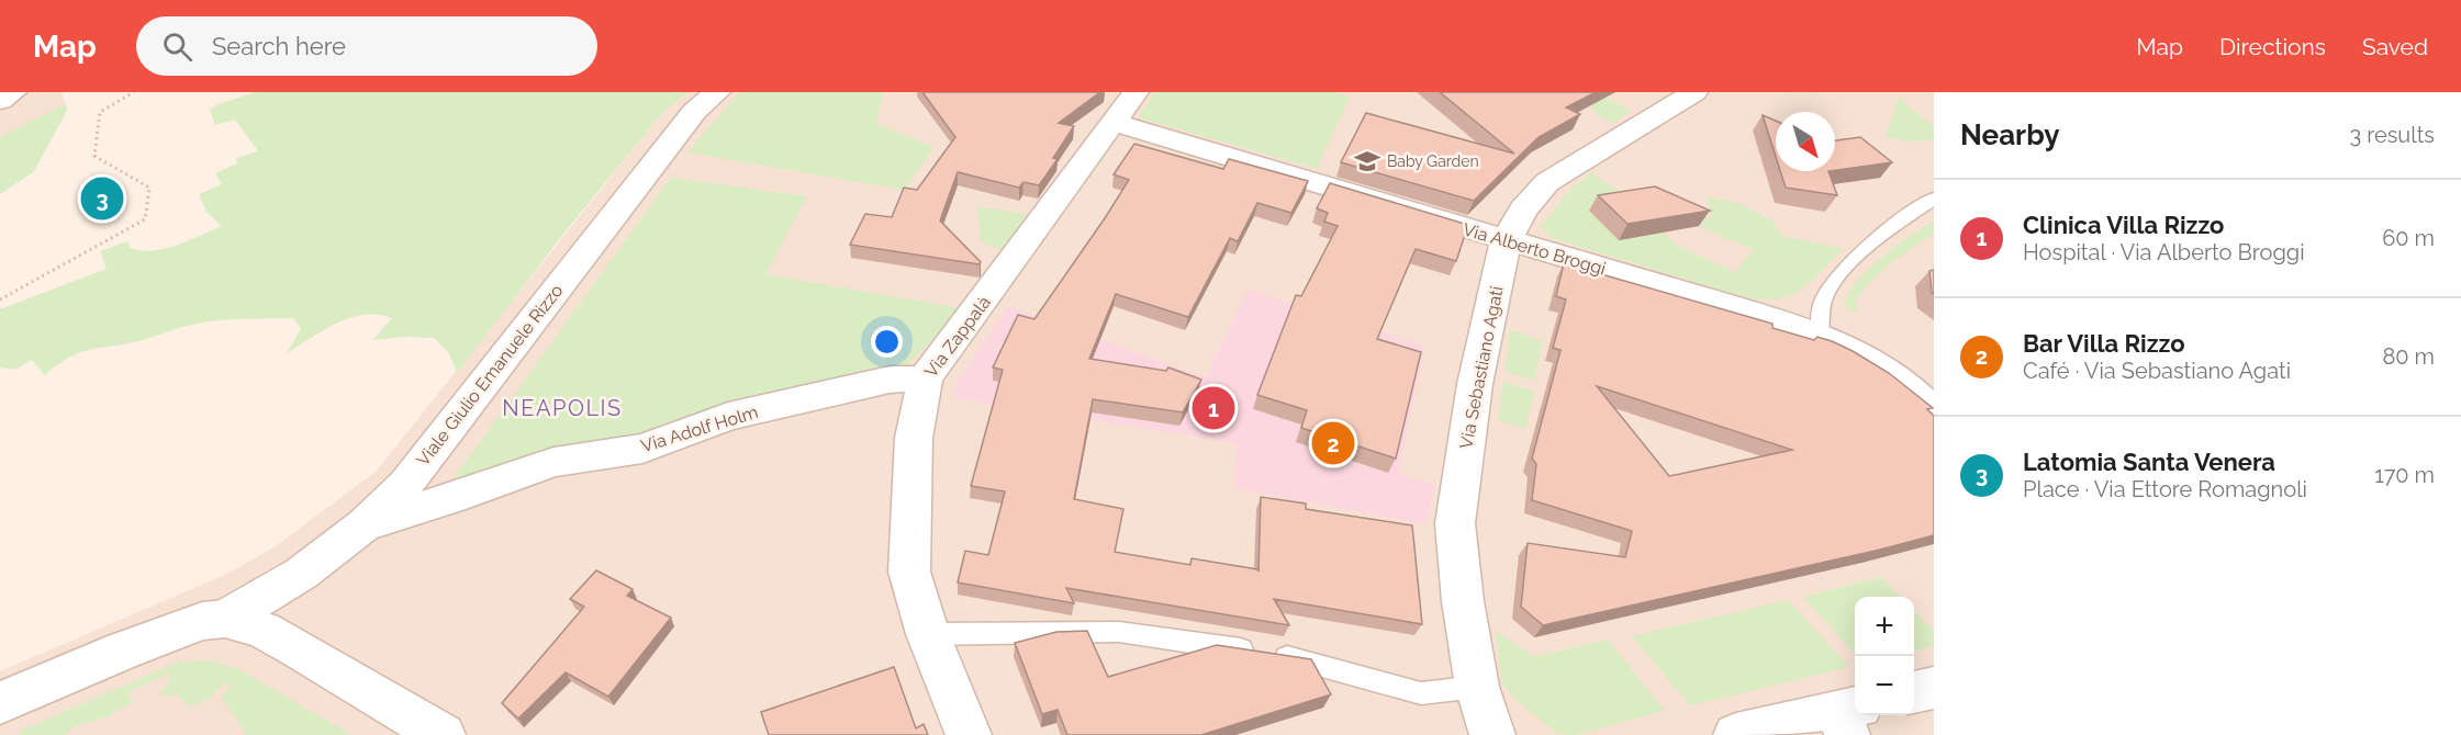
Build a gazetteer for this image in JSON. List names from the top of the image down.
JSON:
{
  "streets": {
    "street": [
      "Via Alberto Broggi",
      "Via Zappalà",
      "Via Sebastiano Agati",
      "Viale Giulio Emanuele Rizzo",
      "Via Adolf Holm"
    ]
  },
  "crossings": [
    ["Via Alberto Broggi", "Via Zappalà"],
    ["Via Alberto Broggi", "Via Sebastiano Agati"],
    ["Via Zappalà", "Via Adolf Holm"],
    ["Viale Giulio Emanuele Rizzo", "Via Adolf Holm"]
  ],
  "districts": ["NEAPOLIS"],
  "places": {
    "school or university": ["Baby Garden"]
  },
  "north": "bottom right",
  "page": {
    "header": "Map",
    "search": "Search here",
    "nav": ["Map", "Directions", "Saved"],
    "heading": ["Nearby", "3 results"],
    "pins": ["3", "1", "2"],
    "list": [
      {
        "mark": "1",
        "name": "Clinica Villa Rizzo",
        "note": "Hospital · Via Alberto Broggi",
        "value": "60 m"
      },
      {
        "mark": "2",
        "name": "Bar Villa Rizzo",
        "note": "Café · Via Sebastiano Agati",
        "value": "80 m"
      },
      {
        "mark": "3",
        "name": "Latomia Santa Venera",
        "note": "Place · Via Ettore Romagnoli",
        "value": "170 m"
      }
    ],
    "map_buttons": ["+", "−"]
  }
}
